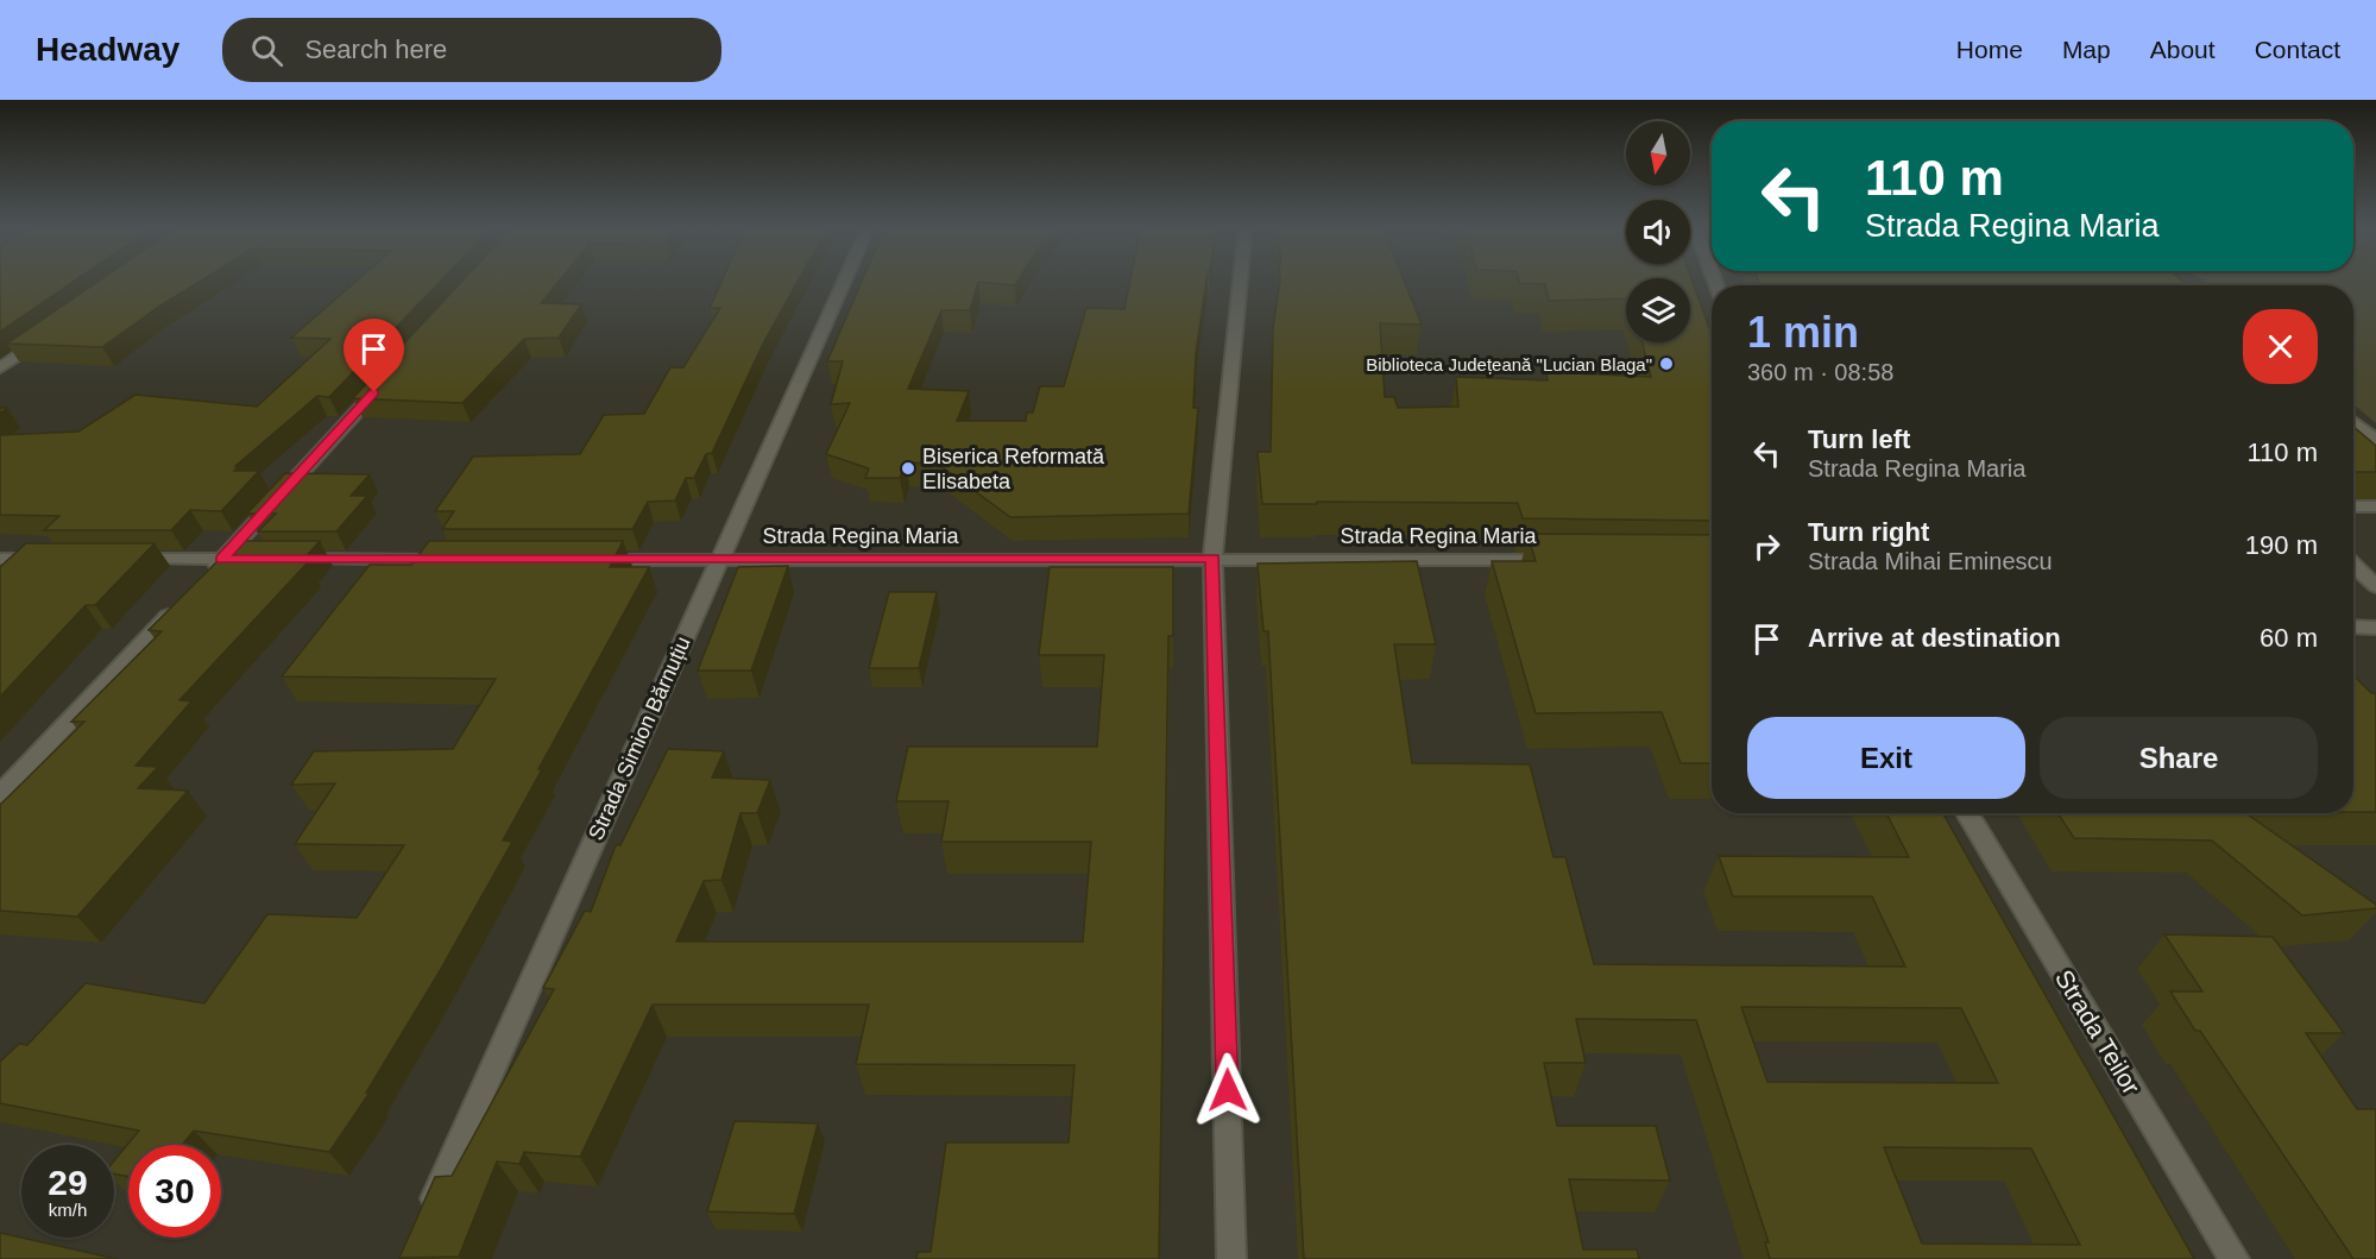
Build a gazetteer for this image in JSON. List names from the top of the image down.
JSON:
{
  "streets": {
    "street": ["Strada Regina Maria", "Strada Simion Bărnuțiu", "Strada Teilor"]
  },
  "crossings": [
    ["Strada Regina Maria", "Strada Simion Bărnuțiu"]
  ],
  "places": ["Biblioteca Județeană \"Lucian Blaga\"", "Biserica Reformată Elisabeta"],
  "north": "bottom",
  "page": {
    "header": "Headway",
    "search": "Search here",
    "nav": [
      "Home",
      "Map",
      "About",
      "Contact"
    ],
    "turn": ["110 m", "Strada Regina Maria"],
    "heading": ["1 min", "360 m · 08:58"],
    "list": [
      {
        "name": "Turn left",
        "note": "Strada Regina Maria",
        "value": "110 m"
      },
      {
        "name": "Turn right",
        "note": "Strada Mihai Eminescu",
        "value": "190 m"
      },
      {
        "name": "Arrive at destination",
        "value": "60 m"
      }
    ],
    "buttons": ["Exit", "Share"],
    "speed": "29 km/h",
    "limit": "30"
  }
}
